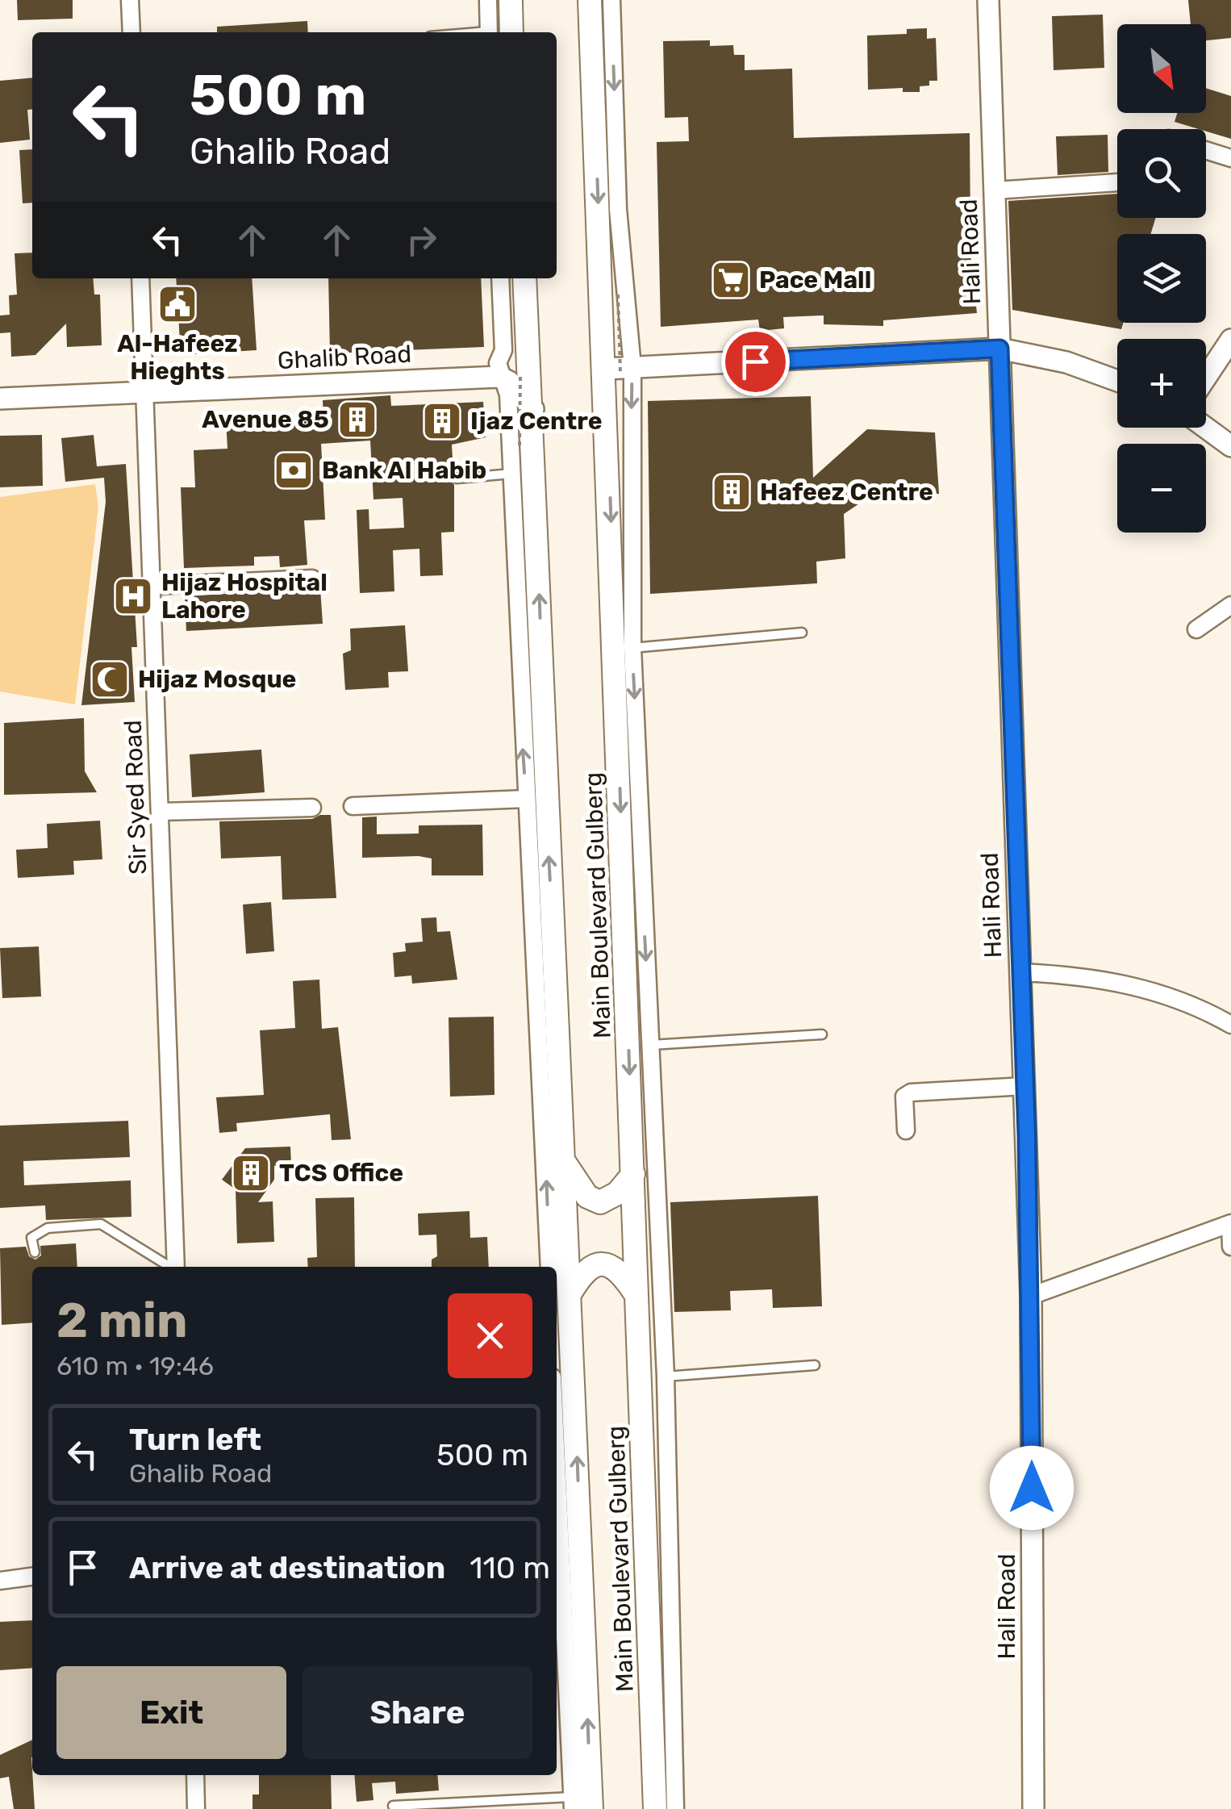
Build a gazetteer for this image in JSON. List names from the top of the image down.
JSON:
{
  "streets": {
    "main road": ["Main Boulevard Gulberg"],
    "street": ["Hali Road", "Ghalib Road", "Sir Syed Road"]
  },
  "crossings": [
    ["Ghalib Road", "Sir Syed Road"]
  ],
  "places": {
    "supermarket": ["Pace Mall"],
    "public building": ["Al-Hafeez Hieghts"],
    "building": [
      "Avenue 85",
      "Ijaz Centre",
      "Hafeez Centre",
      "TCS Office"
    ],
    "bank": ["Bank Al Habib"],
    "hospital": ["Hijaz Hospital Lahore"],
    "mosque": ["Hijaz Mosque"]
  },
  "north": "bottom right",
  "page": {
    "map_buttons": ["+", "−"],
    "turn": ["500 m", "Ghalib Road"],
    "heading": ["2 min", "610 m · 19:46"],
    "list": [
      {
        "name": "Turn left",
        "note": "Ghalib Road",
        "value": "500 m"
      },
      {
        "name": "Arrive at destination",
        "value": "110 m"
      }
    ],
    "buttons": ["Exit", "Share"]
  }
}
